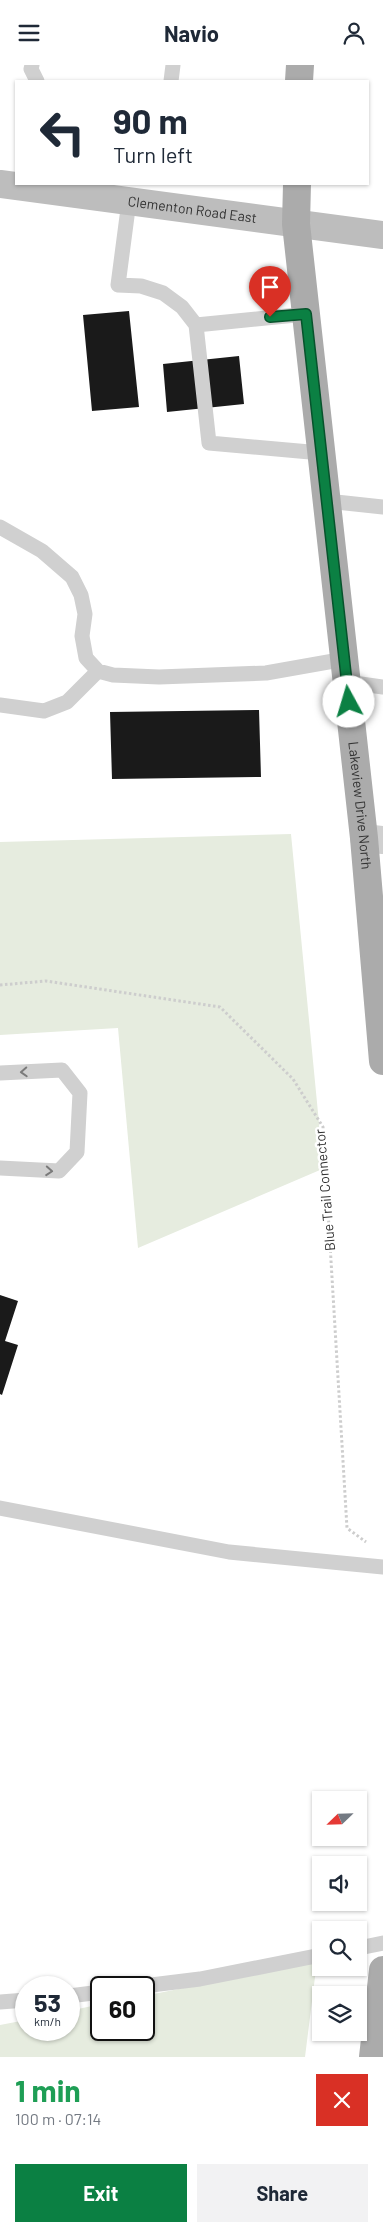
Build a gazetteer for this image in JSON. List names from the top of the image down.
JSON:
{
  "streets": {
    "main road": ["Clementon Road East", "Lakeview Drive North"],
    "path": ["Blue Trail Connector"]
  },
  "crossings": [
    ["Clementon Road East", "Lakeview Drive North"]
  ],
  "north": "bottom left",
  "page": {
    "header": "Navio",
    "turn": ["90 m", "Turn left"],
    "speed": "53 km/h",
    "limit": "60",
    "heading": ["1 min", "100 m · 07:14"],
    "buttons": ["Exit", "Share"]
  }
}
